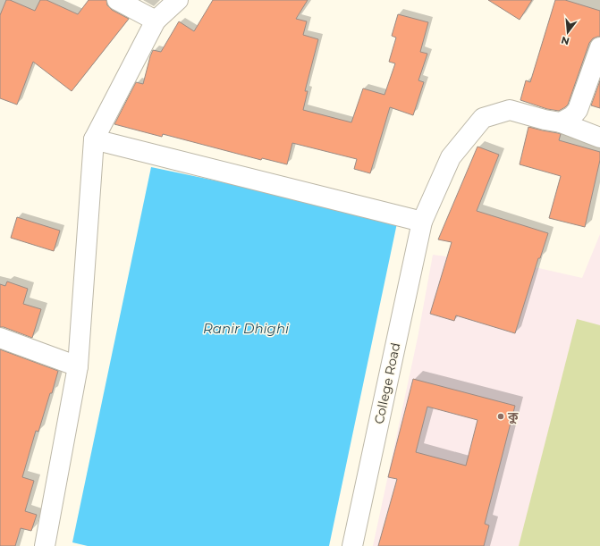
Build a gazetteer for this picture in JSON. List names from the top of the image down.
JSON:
{
  "streets": {
    "street": ["College Road"]
  },
  "water": ["Ranir Dhighi"],
  "places": ["কু"],
  "north": "bottom"
}
